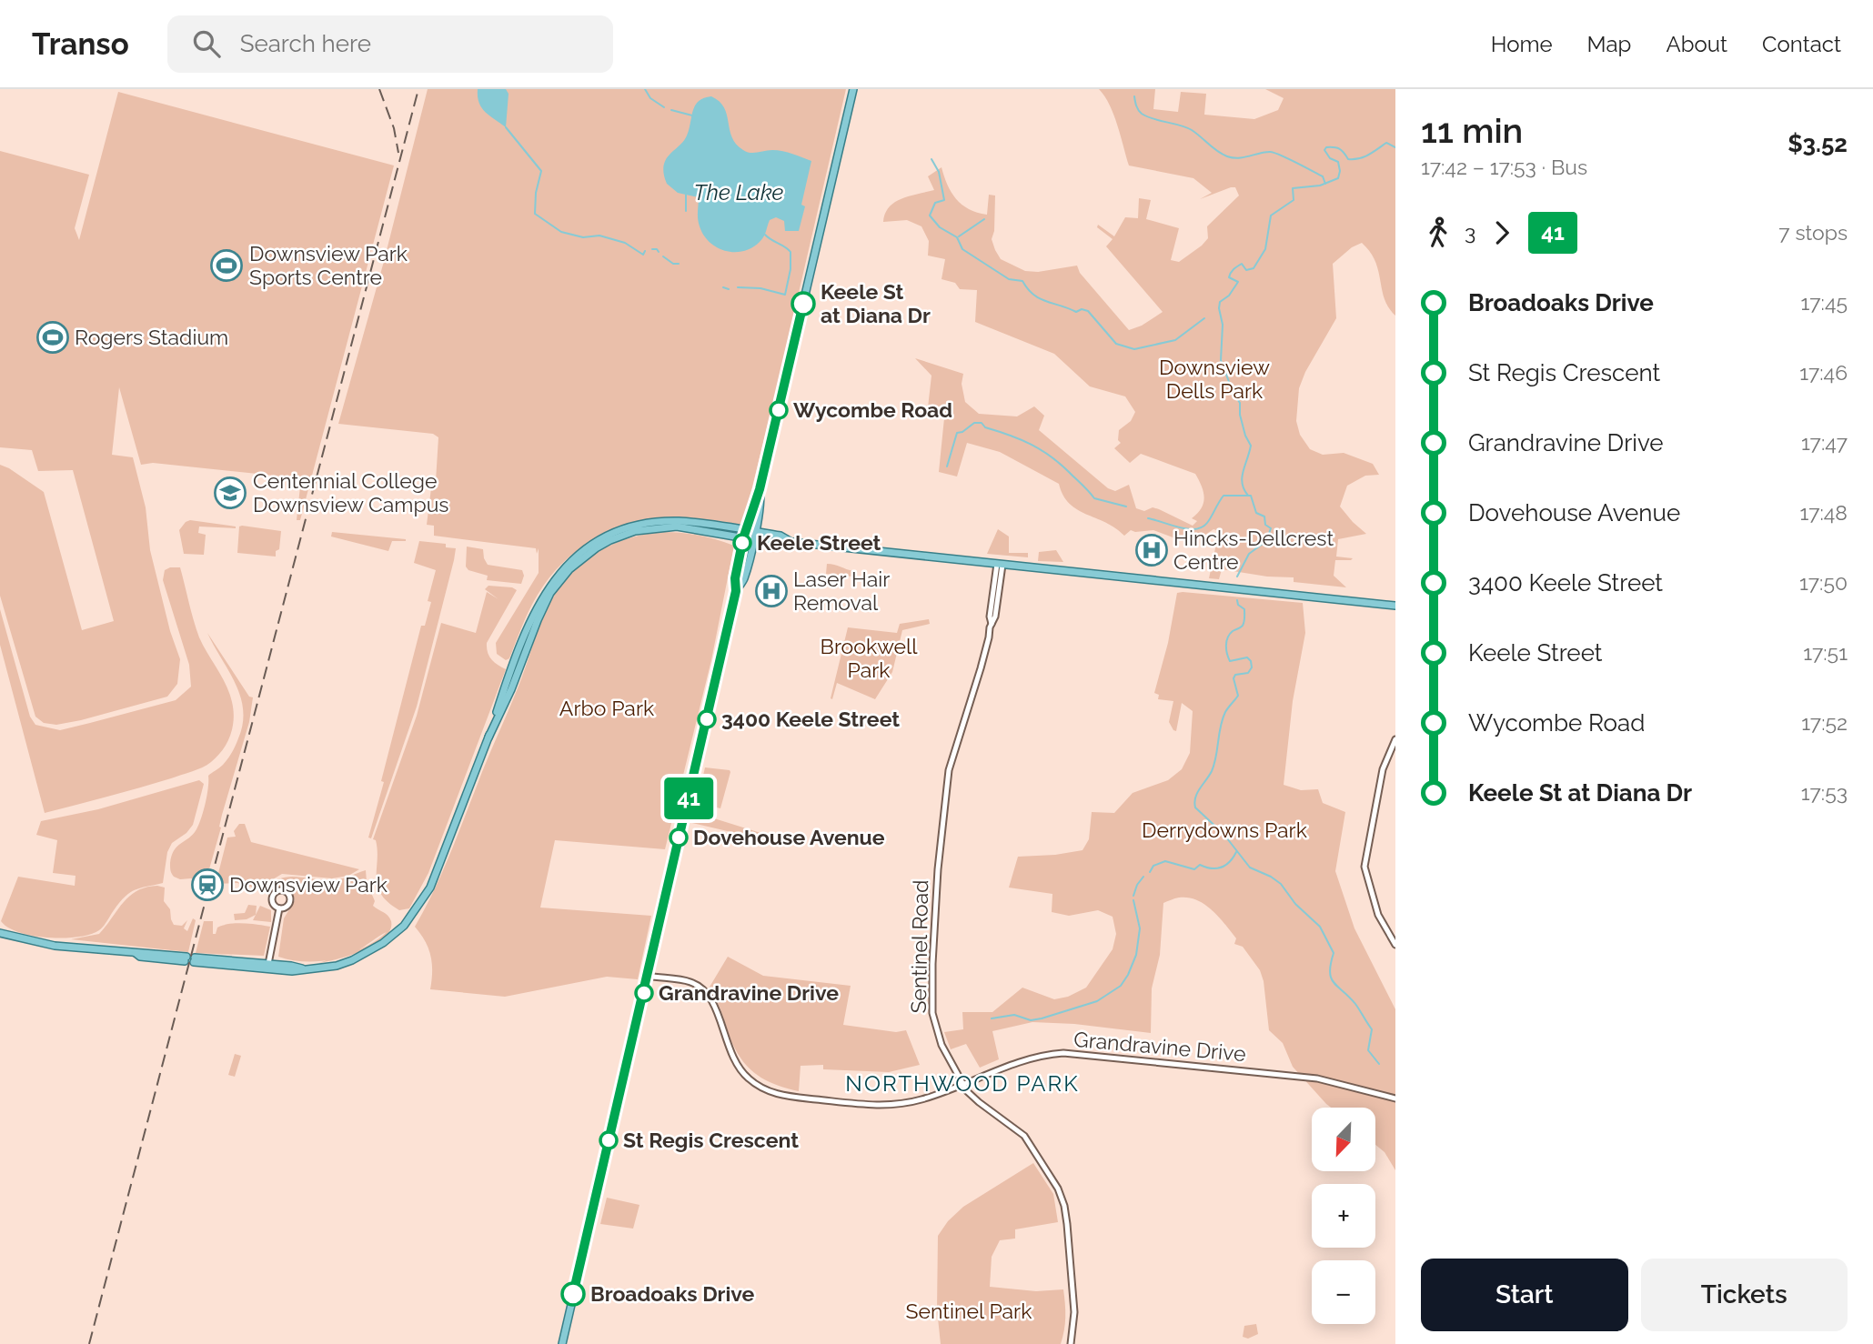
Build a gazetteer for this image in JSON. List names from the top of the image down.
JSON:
{
  "streets": {
    "street": ["Sentinel Road", "Grandravine Drive"]
  },
  "crossings": [
    ["Sentinel Road", "Grandravine Drive"]
  ],
  "districts": ["NORTHWOOD PARK"],
  "water": ["The Lake"],
  "parks": [
    "Downsview Dells Park",
    "Brookwell Park",
    "Arbo Park",
    "Derrydowns Park",
    "Sentinel Park"
  ],
  "places": {
    "sports": ["Downsview Park Sports Centre", "Rogers Stadium"],
    "other": [
      "Keele St at Diana Dr",
      "Wycombe Road",
      "Keele Street",
      "3400 Keele Street",
      "Dovehouse Avenue",
      "Grandravine Drive",
      "St Regis Crescent",
      "Broadoaks Drive"
    ],
    "school or university": ["Centennial College Downsview Campus"],
    "hospital": ["Hincks-Dellcrest Centre", "Laser Hair Removal"],
    "station": ["Downsview Park"]
  },
  "lines": ["bus line 41"],
  "north": "bottom left",
  "page": {
    "header": "Transo",
    "search": "Search here",
    "nav": [
      "Home",
      "Map",
      "About",
      "Contact"
    ],
    "on_map": "41",
    "heading": ["11 min", "17:42 – 17:53 · Bus", "$3.52"],
    "legs": ["3", "41", "7 stops"],
    "list": [
      {
        "name": "Broadoaks Drive",
        "value": "17:45"
      },
      {
        "name": "St Regis Crescent",
        "value": "17:46"
      },
      {
        "name": "Grandravine Drive",
        "value": "17:47"
      },
      {
        "name": "Dovehouse Avenue",
        "value": "17:48"
      },
      {
        "name": "3400 Keele Street",
        "value": "17:50"
      },
      {
        "name": "Keele Street",
        "value": "17:51"
      },
      {
        "name": "Wycombe Road",
        "value": "17:52"
      },
      {
        "name": "Keele St at Diana Dr",
        "value": "17:53"
      }
    ],
    "map_buttons": ["+", "−"],
    "buttons": ["Start", "Tickets"]
  }
}
